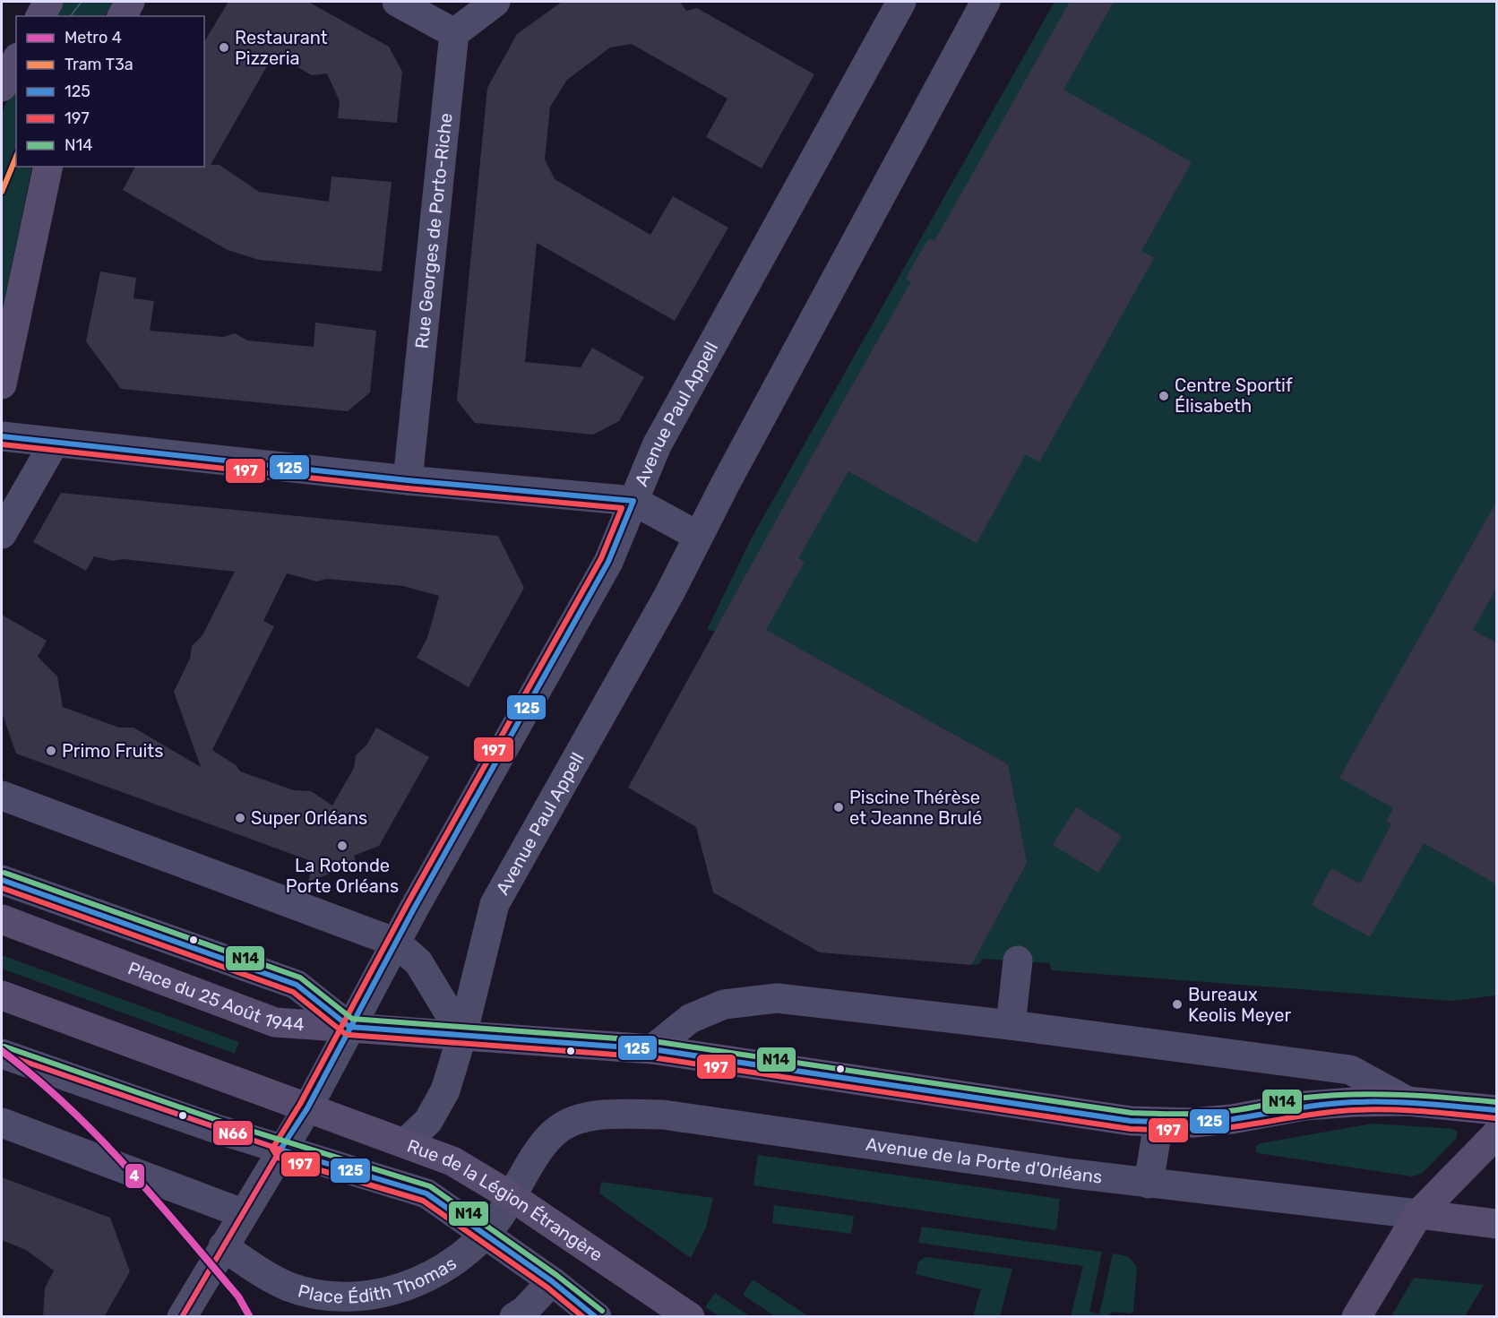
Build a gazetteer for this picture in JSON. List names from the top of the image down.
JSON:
{
  "streets": {
    "main road": ["Place du 25 Août 1944", "Avenue de la Porte d'Orléans", "Rue de la Légion Étrangère"],
    "street": ["Rue Georges de Porto-Riche", "Avenue Paul Appell", "Place Édith Thomas"]
  },
  "crossings": [
    ["Avenue Paul Appell", "Place du 25 Août 1944"],
    ["Avenue de la Porte d'Orléans", "Rue de la Légion Étrangère"],
    ["Avenue de la Porte d'Orléans", "Place Édith Thomas"],
    ["Rue de la Légion Étrangère", "Place Édith Thomas"]
  ],
  "places": [
    "Restaurant Pizzeria",
    "Centre Sportif Élisabeth",
    "Primo Fruits",
    "Piscine Thérèse et Jeanne Brulé",
    "Super Orléans",
    "La Rotonde Porte Orléans",
    "Bureaux Keolis Meyer"
  ],
  "lines": [
    "tram line T3a",
    "transit line 125",
    "transit line 197",
    "transit line N14",
    "metro line 4",
    "transit line N66"
  ],
  "legend": [
    "Metro 4",
    "Tram T3a",
    "125",
    "197",
    "N14"
  ]
}
